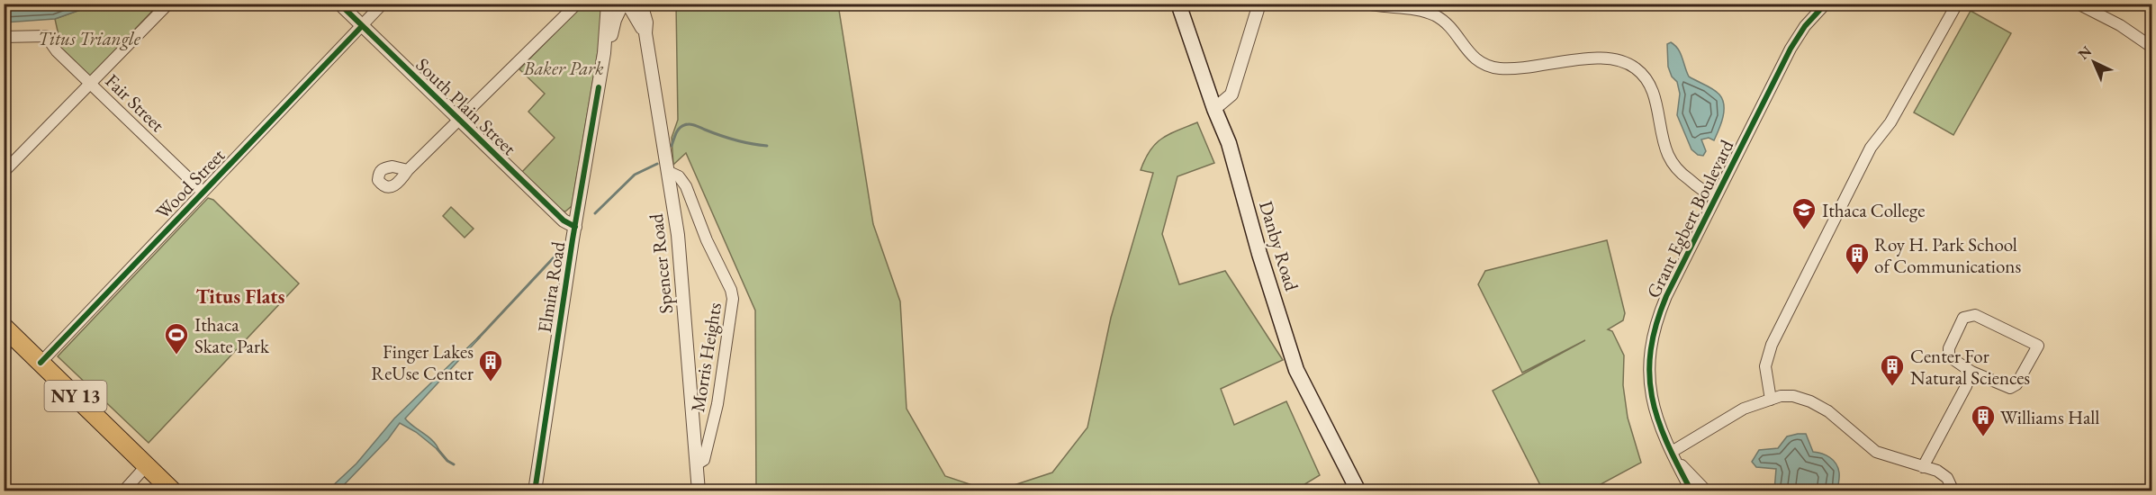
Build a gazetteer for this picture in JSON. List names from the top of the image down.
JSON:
{
  "streets": {
    "highway": ["NY 13"],
    "main road": ["Danby Road"],
    "street": [
      "Fair Street",
      "South Plain Street",
      "Wood Street",
      "Grant Egbert Boulevard",
      "Spencer Road",
      "Elmira Road",
      "Morris Heights"
    ]
  },
  "crossings": [
    ["Fair Street", "Wood Street"],
    ["South Plain Street", "Wood Street"],
    ["South Plain Street", "Elmira Road"],
    ["Wood Street", "NY 13"],
    ["Spencer Road", "Elmira Road"],
    ["Spencer Road", "Morris Heights"]
  ],
  "districts": ["Titus Flats"],
  "parks": ["Titus Triangle", "Baker Park"],
  "places": {
    "school or university": ["Ithaca College"],
    "building": [
      "Roy H. Park School of Communications",
      "Finger Lakes ReUse Center",
      "Center For Natural Sciences",
      "Williams Hall"
    ],
    "sports": ["Ithaca Skate Park"]
  },
  "north": "top left"
}
